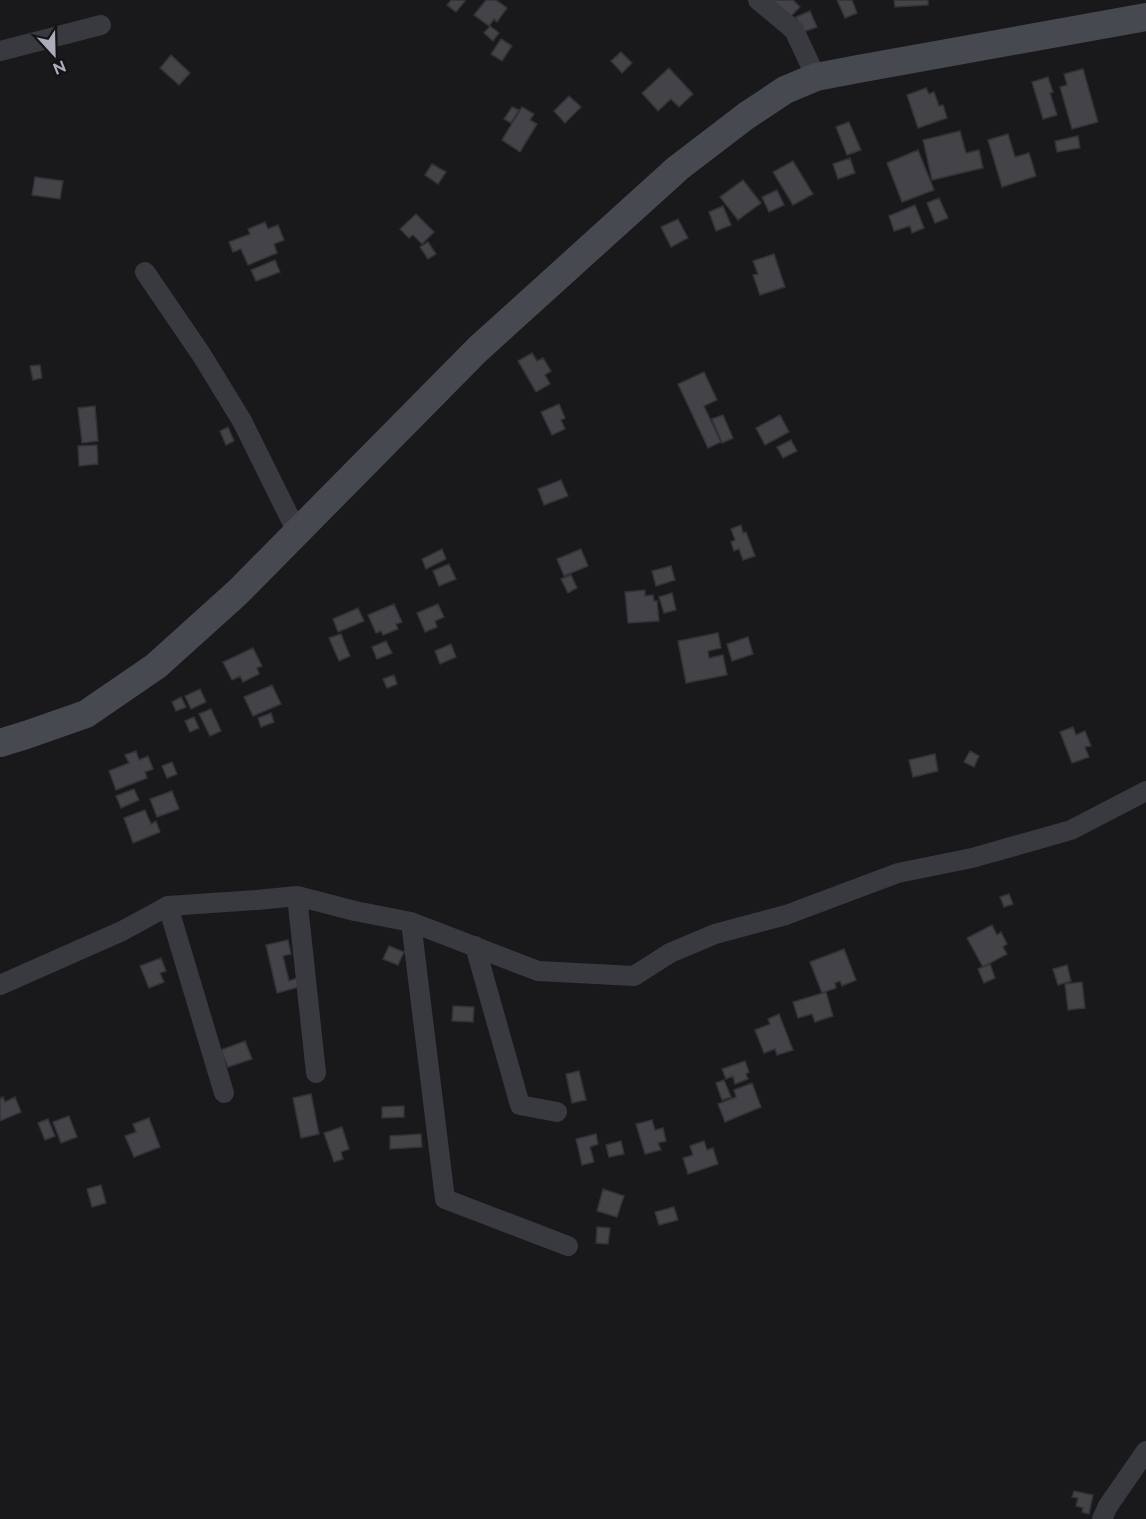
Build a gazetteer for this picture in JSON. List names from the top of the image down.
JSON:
{
  "north": "bottom"
}
